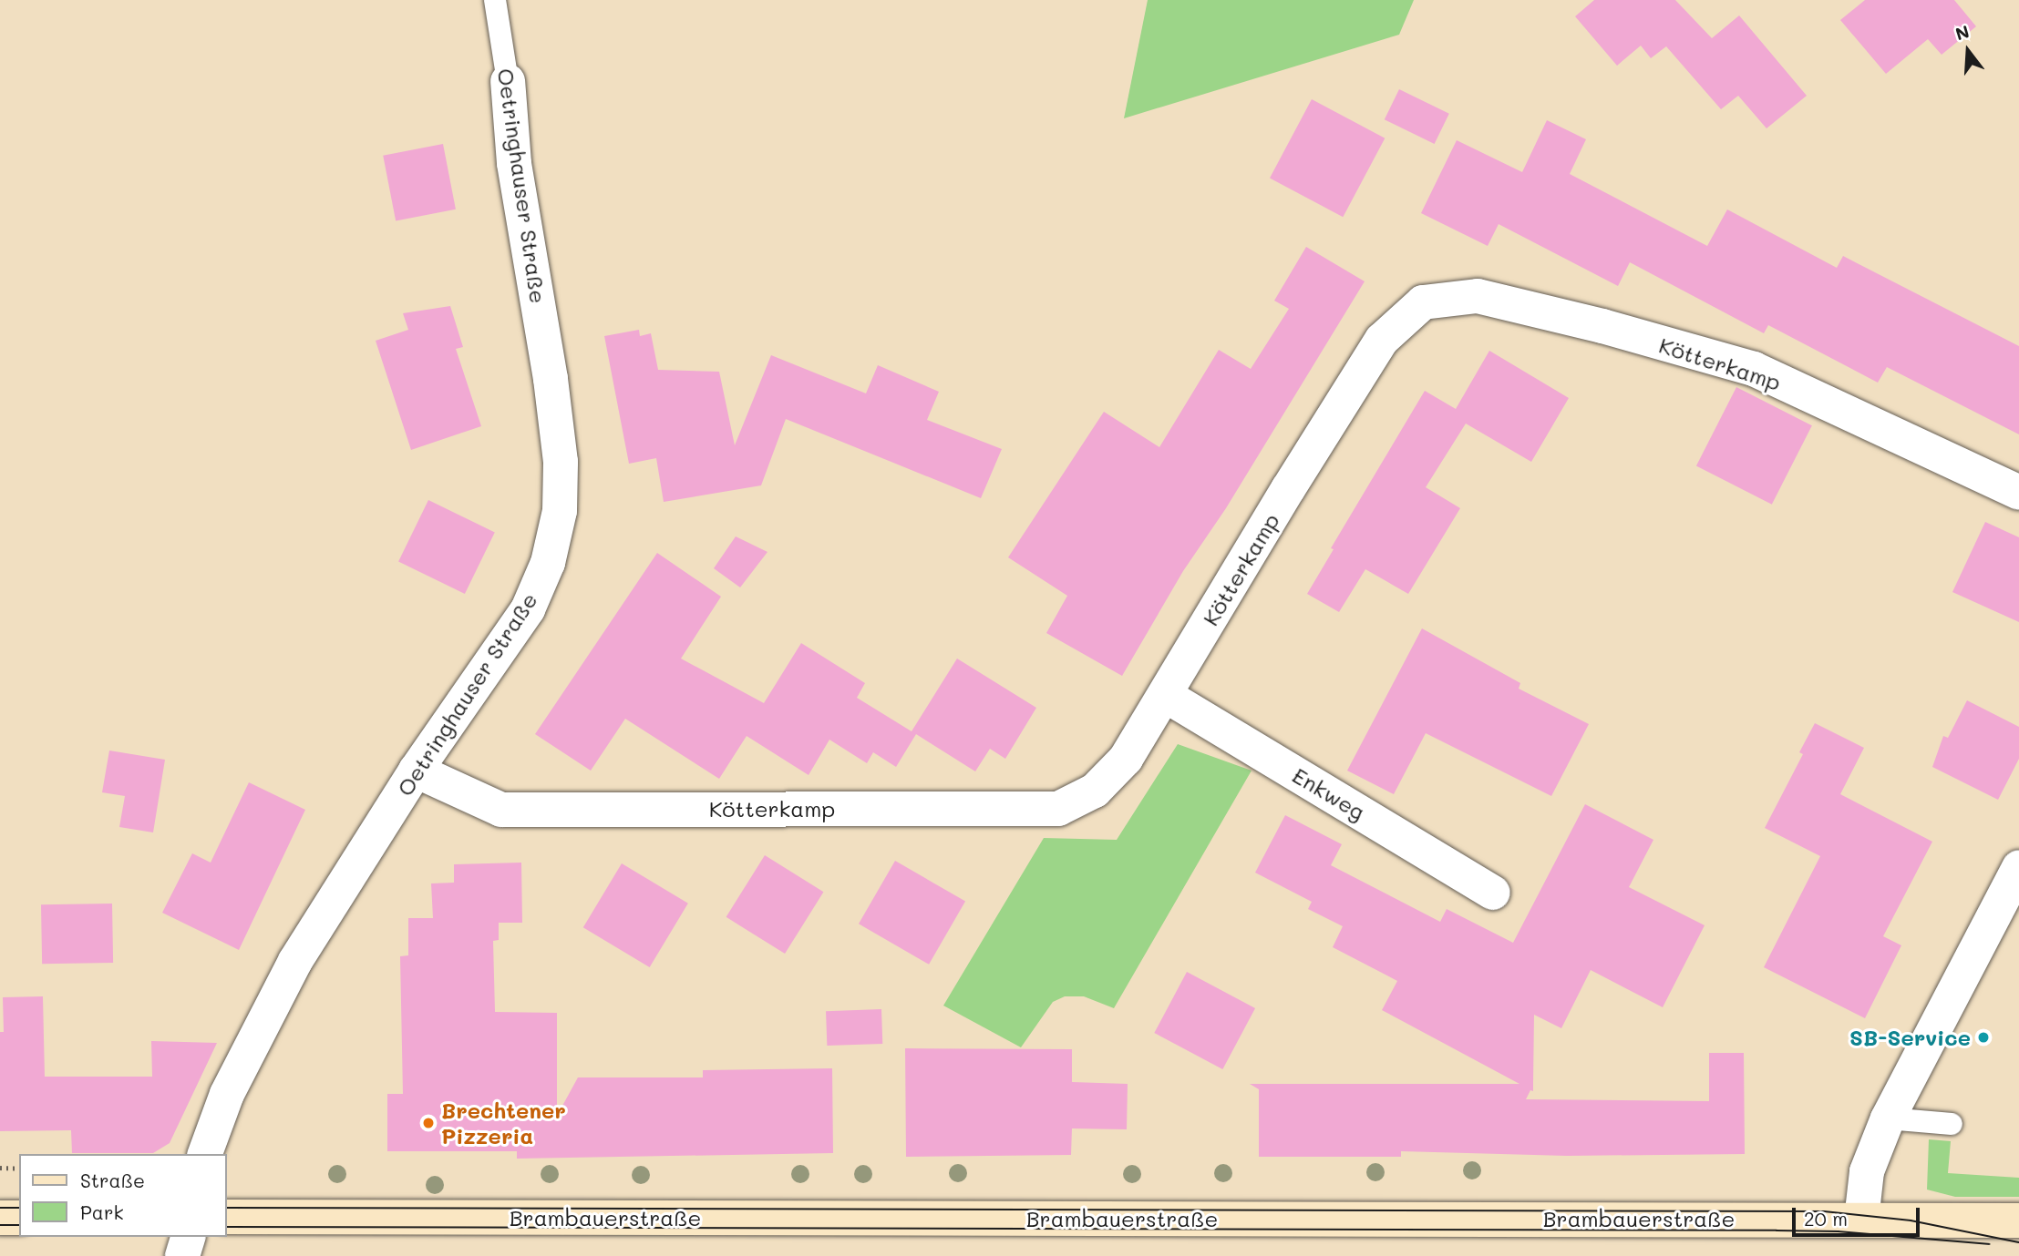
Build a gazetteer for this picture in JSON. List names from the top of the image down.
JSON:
{
  "streets": {
    "main road": ["Brambauerstraße"],
    "street": ["Oetringhauser Straße", "Kötterkamp", "Enkweg"]
  },
  "crossings": [
    ["Oetringhauser Straße", "Kötterkamp"],
    ["Kötterkamp", "Enkweg"]
  ],
  "places": ["SB-Service", "Brechtener Pizzeria"],
  "legend": ["Straße", "Park"],
  "scale_bar": "20 m",
  "north": "top"
}
